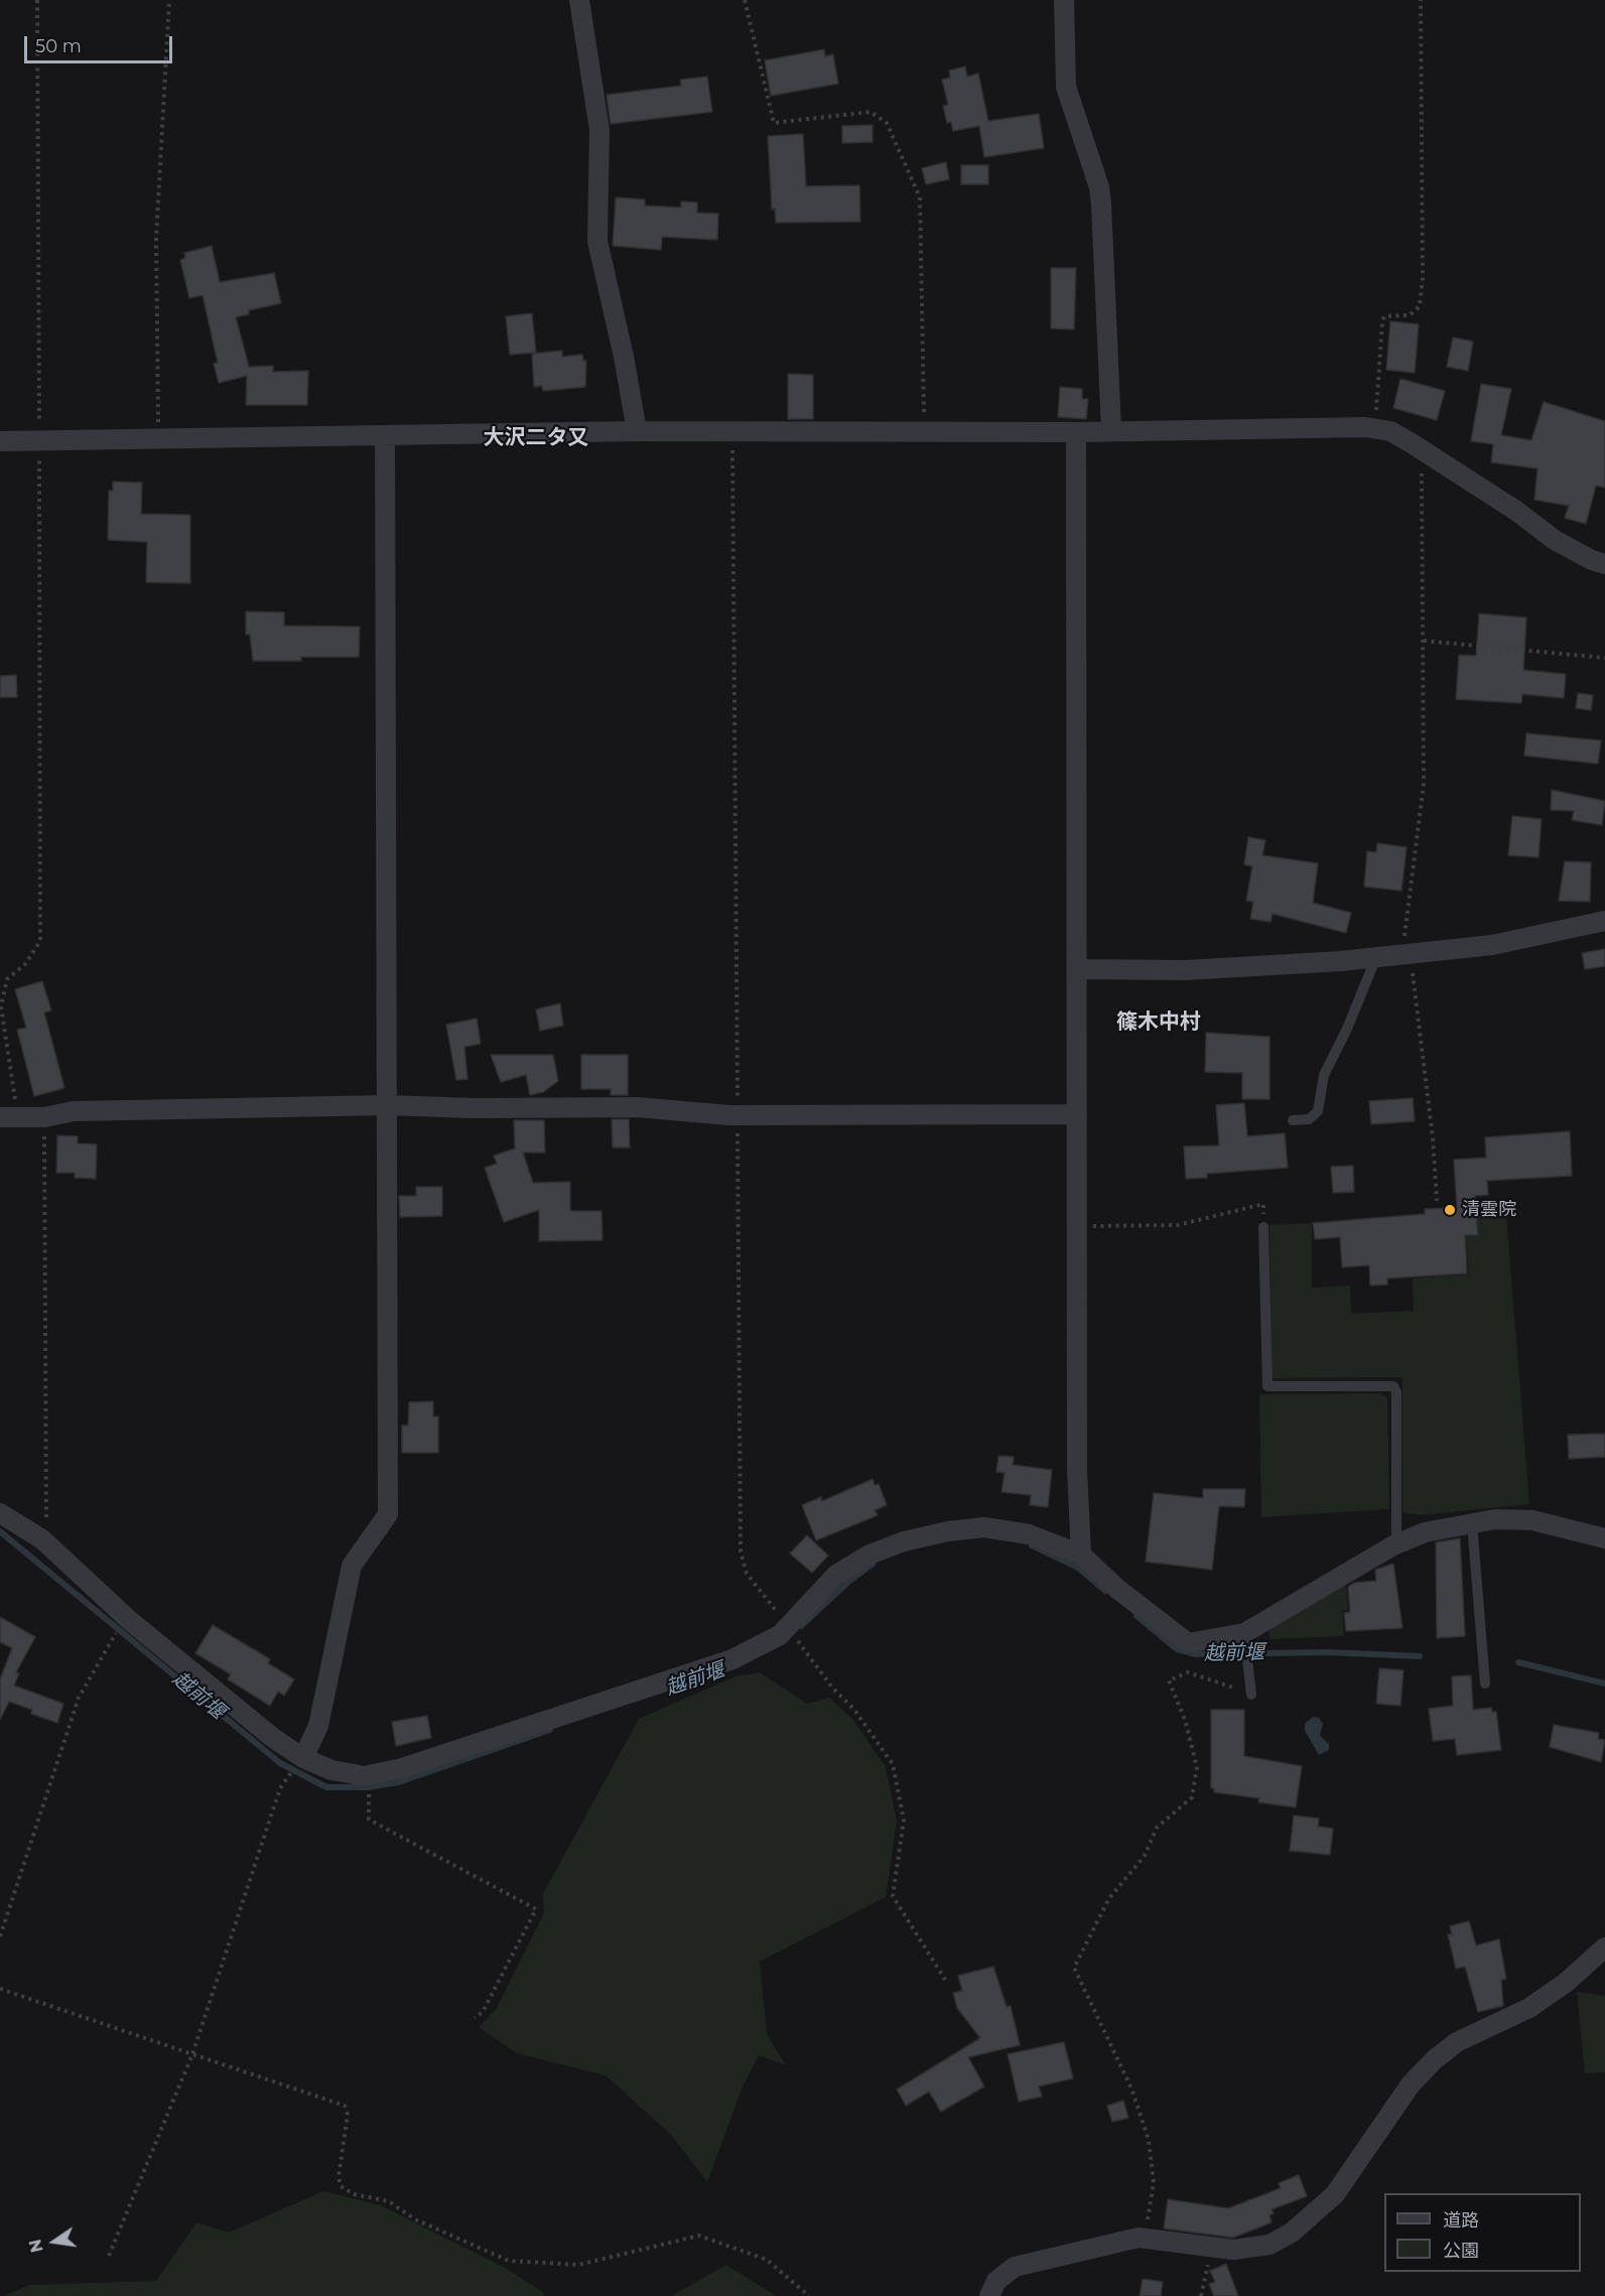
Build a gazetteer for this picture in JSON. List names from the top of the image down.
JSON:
{
  "districts": ["大沢二タ又", "篠木中村"],
  "water": ["越前堰"],
  "places": ["清雲院"],
  "legend": ["道路", "公園"],
  "scale_bar": "50 m",
  "north": "left"
}
